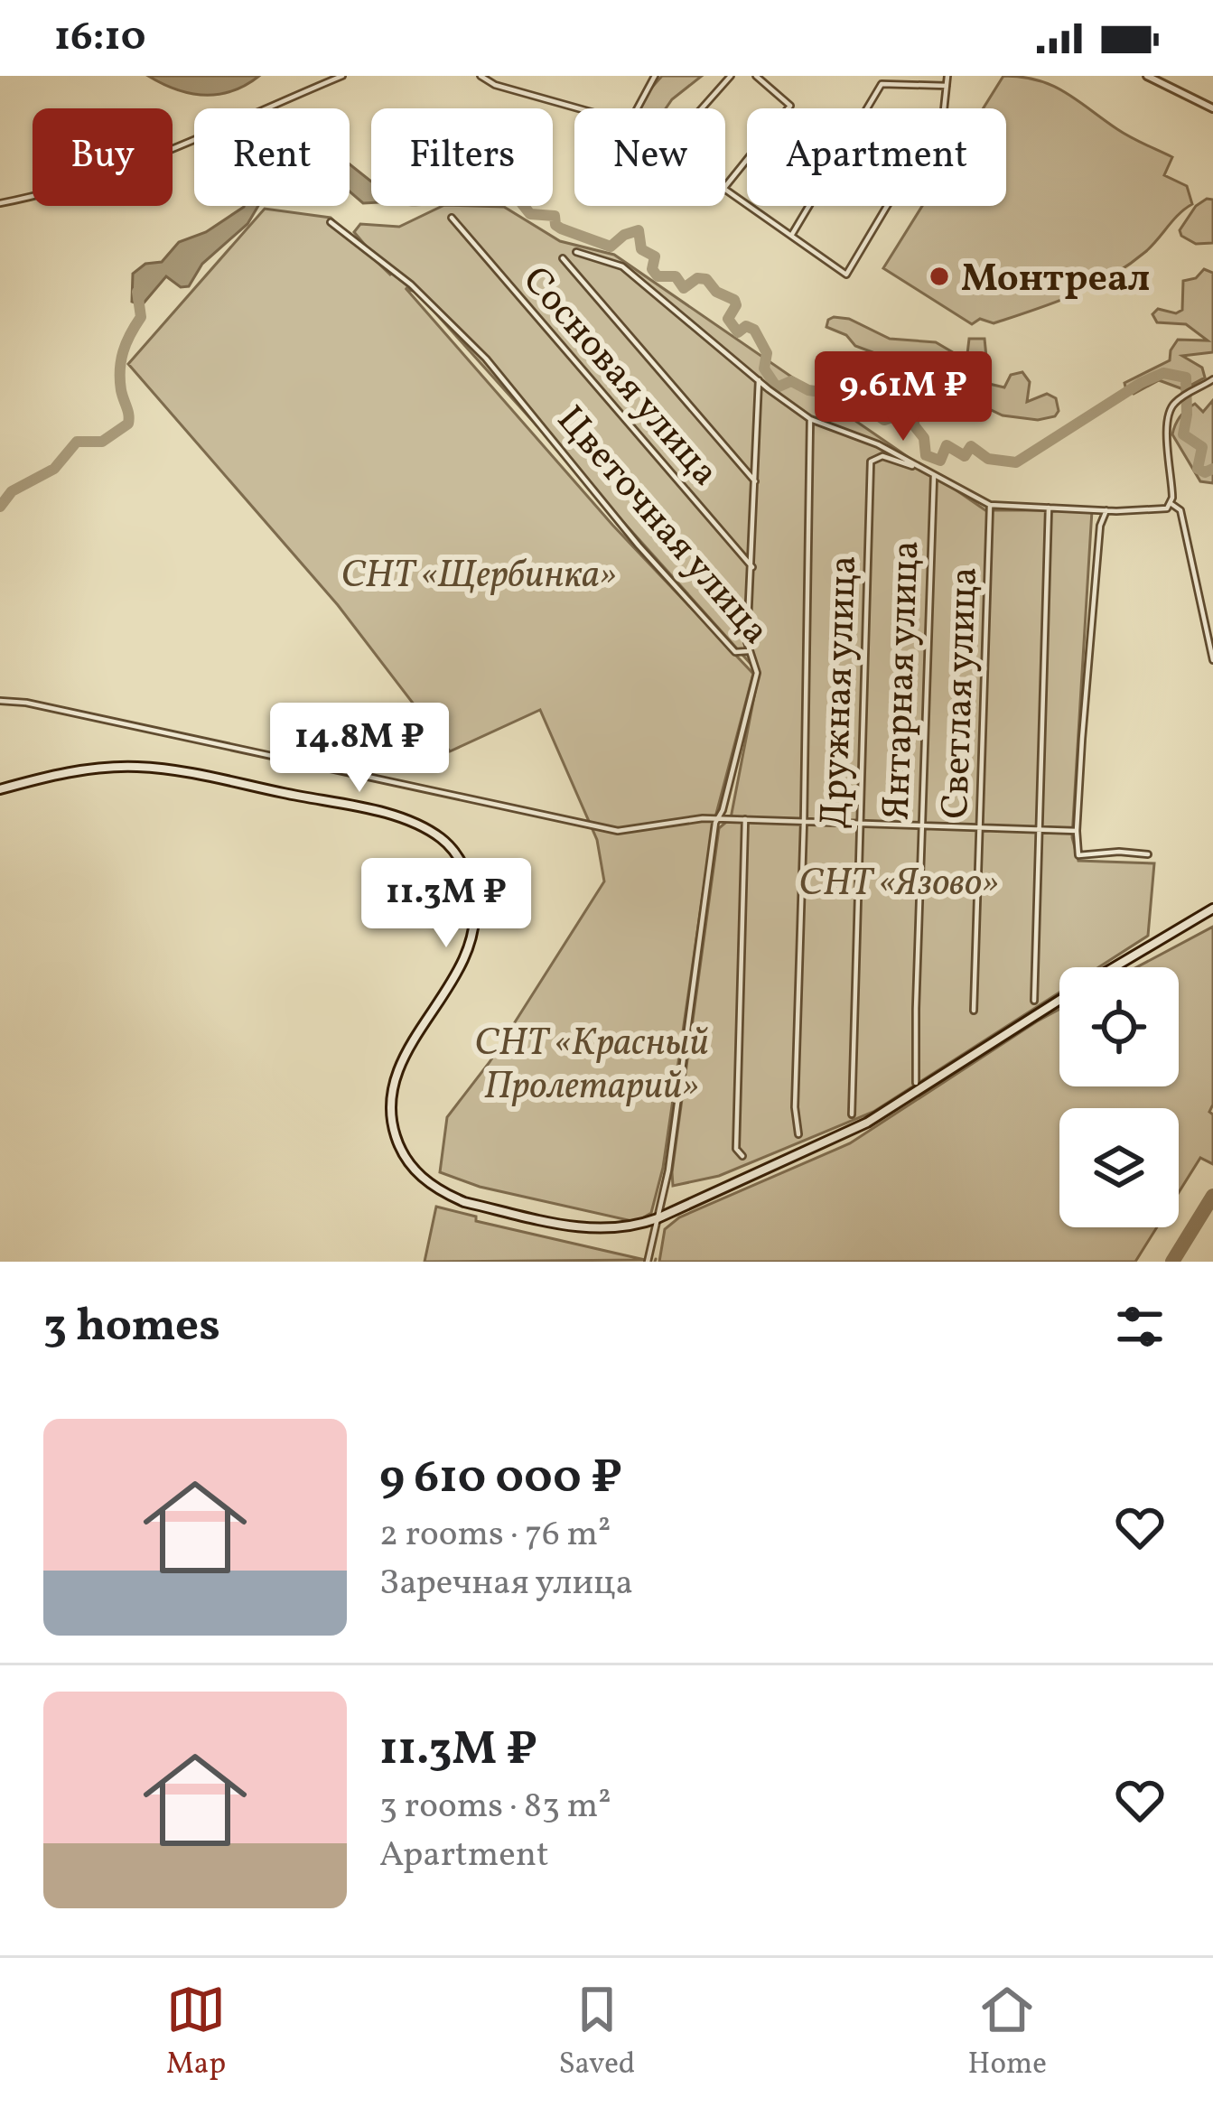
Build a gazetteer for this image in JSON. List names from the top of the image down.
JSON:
{
  "streets": {
    "street": [
      "Сосновая улица",
      "Цветочная улица",
      "Янтарная улица",
      "Дружная улица",
      "Светлая улица"
    ]
  },
  "crossings": [
    ["Янтарная улица", "Дружная улица"]
  ],
  "parks": ["СНТ «Щербинка»", "СНТ «Язово»", "СНТ «Красный Пролетарий»"],
  "places": ["Монтреал"],
  "page": {
    "status": "16:10",
    "chip": [
      "Buy",
      "Rent",
      "Filters",
      "New",
      "Apartment"
    ],
    "price": ["9.61M ₽", "14.8M ₽", "11.3M ₽"],
    "heading": "3 homes",
    "list": [
      {
        "name": "9 610 000 ₽",
        "note": "2 rooms · 76 m² · Заречная улица"
      },
      {
        "name": "11.3M ₽",
        "note": "3 rooms · 83 m² · Apartment"
      }
    ],
    "tabs": ["Map", "Saved", "Home"]
  }
}
